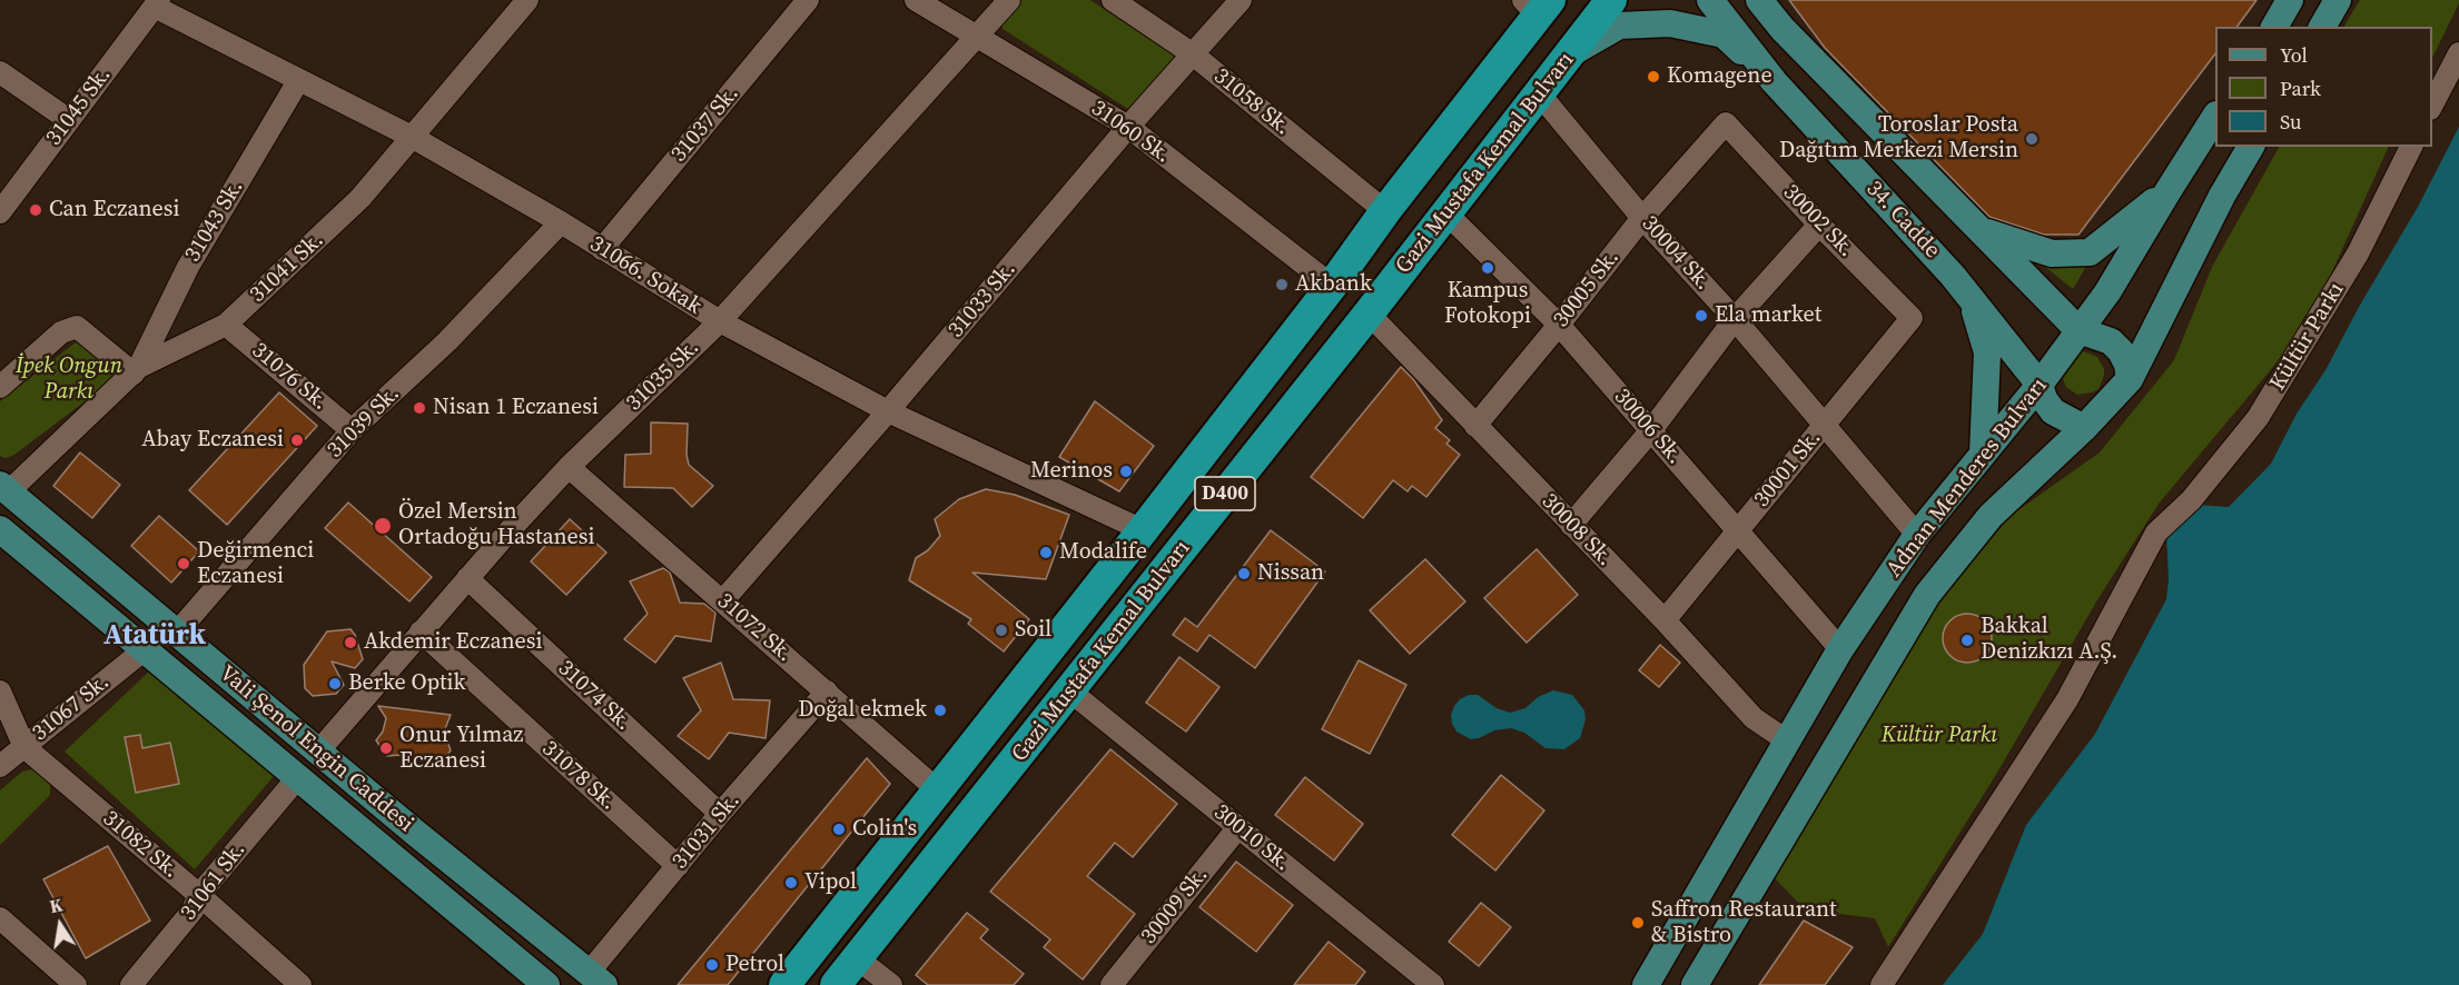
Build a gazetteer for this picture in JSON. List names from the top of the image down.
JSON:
{
  "streets": {
    "highway": ["Gazi Mustafa Kemal Bulvarı", "D400"],
    "main road": ["34. Cadde", "Adnan Menderes Bulvarı", "Vali Şenol Engin Caddesi"],
    "street": [
      "31058 Sk.",
      "31045 Sk.",
      "31037 Sk.",
      "31060 Sk.",
      "31043 Sk.",
      "30002 Sk.",
      "30004 Sk.",
      "31041 Sk.",
      "31066. Sokak",
      "30005 Sk.",
      "31033 Sk.",
      "Kültür Parkı",
      "31035 Sk.",
      "31076 Sk.",
      "31039 Sk.",
      "30006 Sk.",
      "30001 Sk.",
      "30008 Sk.",
      "31072 Sk.",
      "31074 Sk.",
      "31067 Sk.",
      "31078 Sk.",
      "31031 Sk.",
      "30010 Sk.",
      "31082 Sk.",
      "31061 Sk.",
      "30009 Sk."
    ]
  },
  "crossings": [
    ["31058 Sk.", "Gazi Mustafa Kemal Bulvarı"],
    ["31058 Sk.", "31033 Sk."],
    ["31045 Sk.", "31066. Sokak"],
    ["31037 Sk.", "31066. Sokak"],
    ["31060 Sk.", "Gazi Mustafa Kemal Bulvarı"],
    ["31060 Sk.", "31033 Sk."],
    ["31060 Sk.", "31035 Sk."],
    ["Gazi Mustafa Kemal Bulvarı", "30004 Sk."],
    ["Gazi Mustafa Kemal Bulvarı", "31066. Sokak"],
    ["Gazi Mustafa Kemal Bulvarı", "30006 Sk."],
    ["Gazi Mustafa Kemal Bulvarı", "30008 Sk."],
    ["Gazi Mustafa Kemal Bulvarı", "31072 Sk."],
    ["Gazi Mustafa Kemal Bulvarı", "30010 Sk."],
    ["34. Cadde", "Adnan Menderes Bulvarı"],
    ["31043 Sk.", "31041 Sk."],
    ["31043 Sk.", "31066. Sokak"],
    ["30002 Sk.", "30005 Sk."],
    ["30002 Sk.", "30001 Sk."],
    ["30004 Sk.", "30005 Sk."],
    ["30004 Sk.", "30001 Sk."],
    ["30004 Sk.", "Adnan Menderes Bulvarı"],
    ["31041 Sk.", "31066. Sokak"],
    ["31041 Sk.", "31076 Sk."],
    ["31041 Sk.", "Vali Şenol Engin Caddesi"],
    ["31066. Sokak", "31033 Sk."],
    ["31066. Sokak", "31035 Sk."],
    ["31066. Sokak", "31039 Sk."],
    ["30005 Sk.", "30006 Sk."],
    ["30005 Sk.", "30008 Sk."],
    ["31033 Sk.", "31072 Sk."],
    ["31035 Sk.", "31072 Sk."],
    ["31035 Sk.", "31074 Sk."],
    ["31035 Sk.", "Vali Şenol Engin Caddesi"],
    ["31035 Sk.", "31078 Sk."],
    ["31076 Sk.", "31039 Sk."],
    ["31039 Sk.", "Vali Şenol Engin Caddesi"],
    ["30006 Sk.", "30001 Sk."],
    ["30006 Sk.", "Adnan Menderes Bulvarı"],
    ["30001 Sk.", "30008 Sk."],
    ["Adnan Menderes Bulvarı", "30008 Sk."],
    ["31072 Sk.", "31031 Sk."],
    ["31074 Sk.", "31031 Sk."],
    ["31067 Sk.", "Vali Şenol Engin Caddesi"],
    ["31067 Sk.", "31082 Sk."],
    ["Vali Şenol Engin Caddesi", "31031 Sk."],
    ["Vali Şenol Engin Caddesi", "31061 Sk."],
    ["31078 Sk.", "31031 Sk."],
    ["30010 Sk.", "30009 Sk."],
    ["31082 Sk.", "31061 Sk."]
  ],
  "districts": ["Atatürk"],
  "parks": ["İpek Ongun Parkı", "Kültür Parkı"],
  "places": [
    "Komagene",
    "Toroslar Posta Dağıtım Merkezi Mersin",
    "Can Eczanesi",
    "Kampus Fotokopi",
    "Akbank",
    "Ela market",
    "Nisan 1 Eczanesi",
    "Abay Eczanesi",
    "Merinos",
    "Özel Mersin Ortadoğu Hastanesi",
    "Modalife",
    "Değirmenci Eczanesi",
    "Nissan",
    "Soil",
    "Bakkal Denizkızı A.Ş.",
    "Akdemir Eczanesi",
    "Berke Optik",
    "Doğal ekmek",
    "Onur Yılmaz Eczanesi",
    "Colin's",
    "Vipol",
    "Saffron Restaurant & Bistro",
    "Petrol"
  ],
  "legend": ["Yol", "Park", "Su"],
  "north": "top"
}
